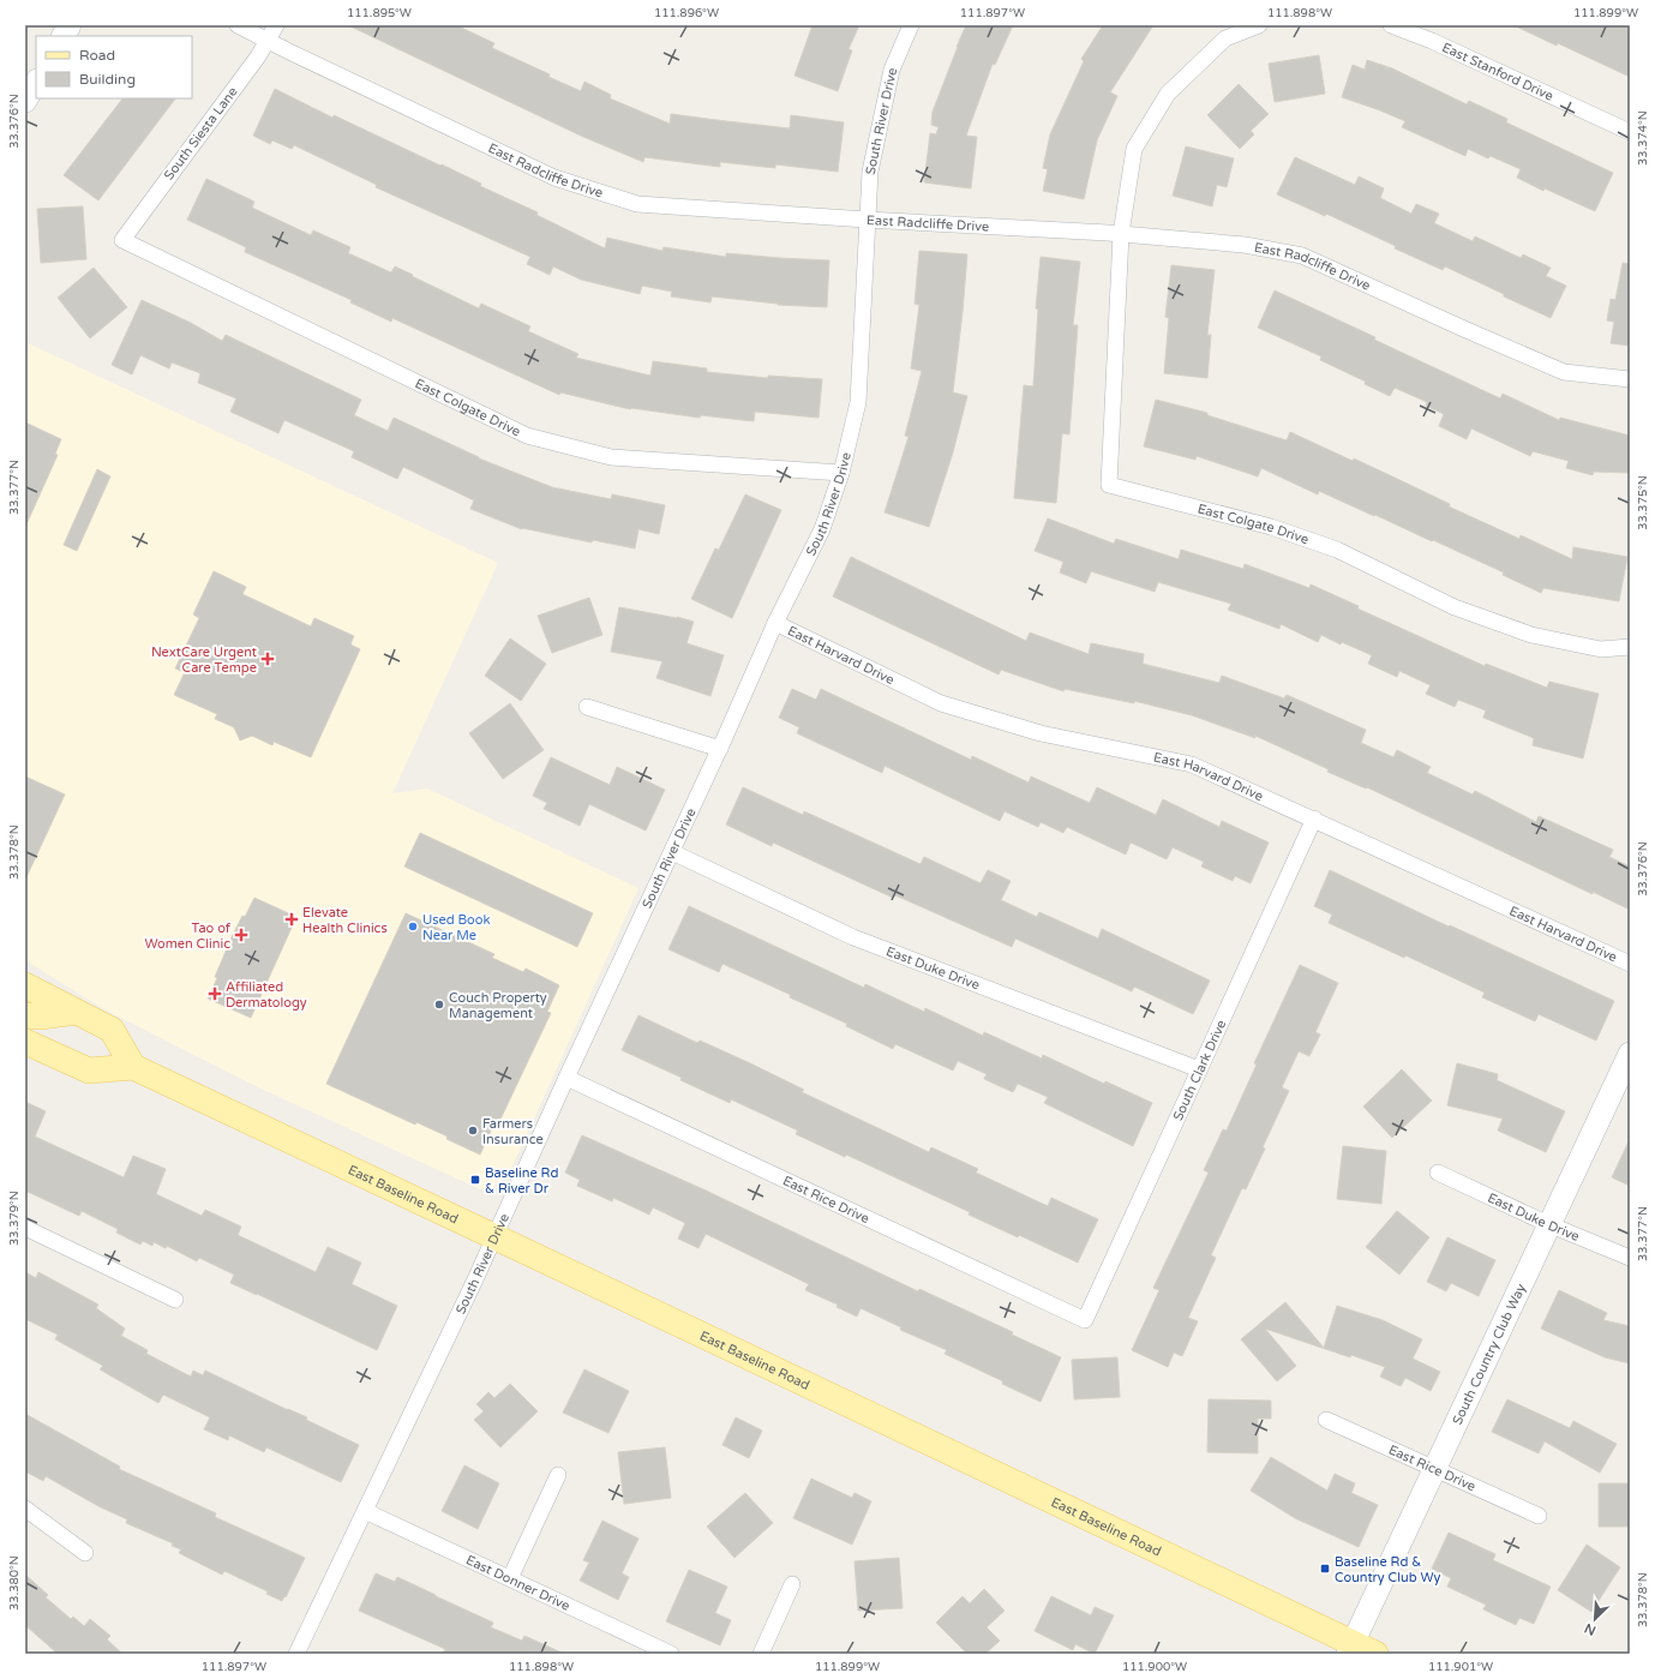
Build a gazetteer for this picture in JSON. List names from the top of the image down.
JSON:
{
  "streets": {
    "main road": ["East Baseline Road"],
    "street": [
      "East Stanford Drive",
      "South River Drive",
      "South Siesta Lane",
      "East Radcliffe Drive",
      "East Colgate Drive",
      "East Harvard Drive",
      "East Duke Drive",
      "South Clark Drive",
      "East Rice Drive",
      "South Country Club Way",
      "East Donner Drive"
    ]
  },
  "crossings": [
    ["South River Drive", "East Radcliffe Drive"],
    ["South River Drive", "East Colgate Drive"],
    ["South River Drive", "East Harvard Drive"],
    ["South River Drive", "East Duke Drive"],
    ["South River Drive", "East Baseline Road"],
    ["South River Drive", "East Rice Drive"],
    ["South River Drive", "East Donner Drive"],
    ["South Siesta Lane", "East Radcliffe Drive"],
    ["South Siesta Lane", "East Colgate Drive"],
    ["East Radcliffe Drive", "East Colgate Drive"],
    ["East Harvard Drive", "South Clark Drive"],
    ["East Duke Drive", "South Clark Drive"],
    ["East Duke Drive", "South Country Club Way"],
    ["South Clark Drive", "East Rice Drive"],
    ["East Baseline Road", "South Country Club Way"],
    ["East Rice Drive", "South Country Club Way"]
  ],
  "places": {
    "health": [
      "NextCare Urgent Care Tempe",
      "Elevate Health Clinics",
      "Tao of Women Clinic",
      "Affiliated Dermatology"
    ],
    "other": ["Used Book Near Me", "Couch Property Management", "Farmers Insurance"],
    "transit": ["Baseline Rd & River Dr", "Baseline Rd & Country Club Wy"]
  },
  "legend": ["Road", "Building"],
  "north": "bottom left",
  "coordinates": [
    "111.895°W",
    "111.896°W",
    "111.897°W",
    "111.898°W",
    "111.899°W",
    "33.376°N",
    "33.374°N",
    "33.377°N",
    "33.375°N",
    "33.378°N",
    "33.379°N",
    "33.380°N",
    "111.900°W",
    "111.901°W"
  ]
}
